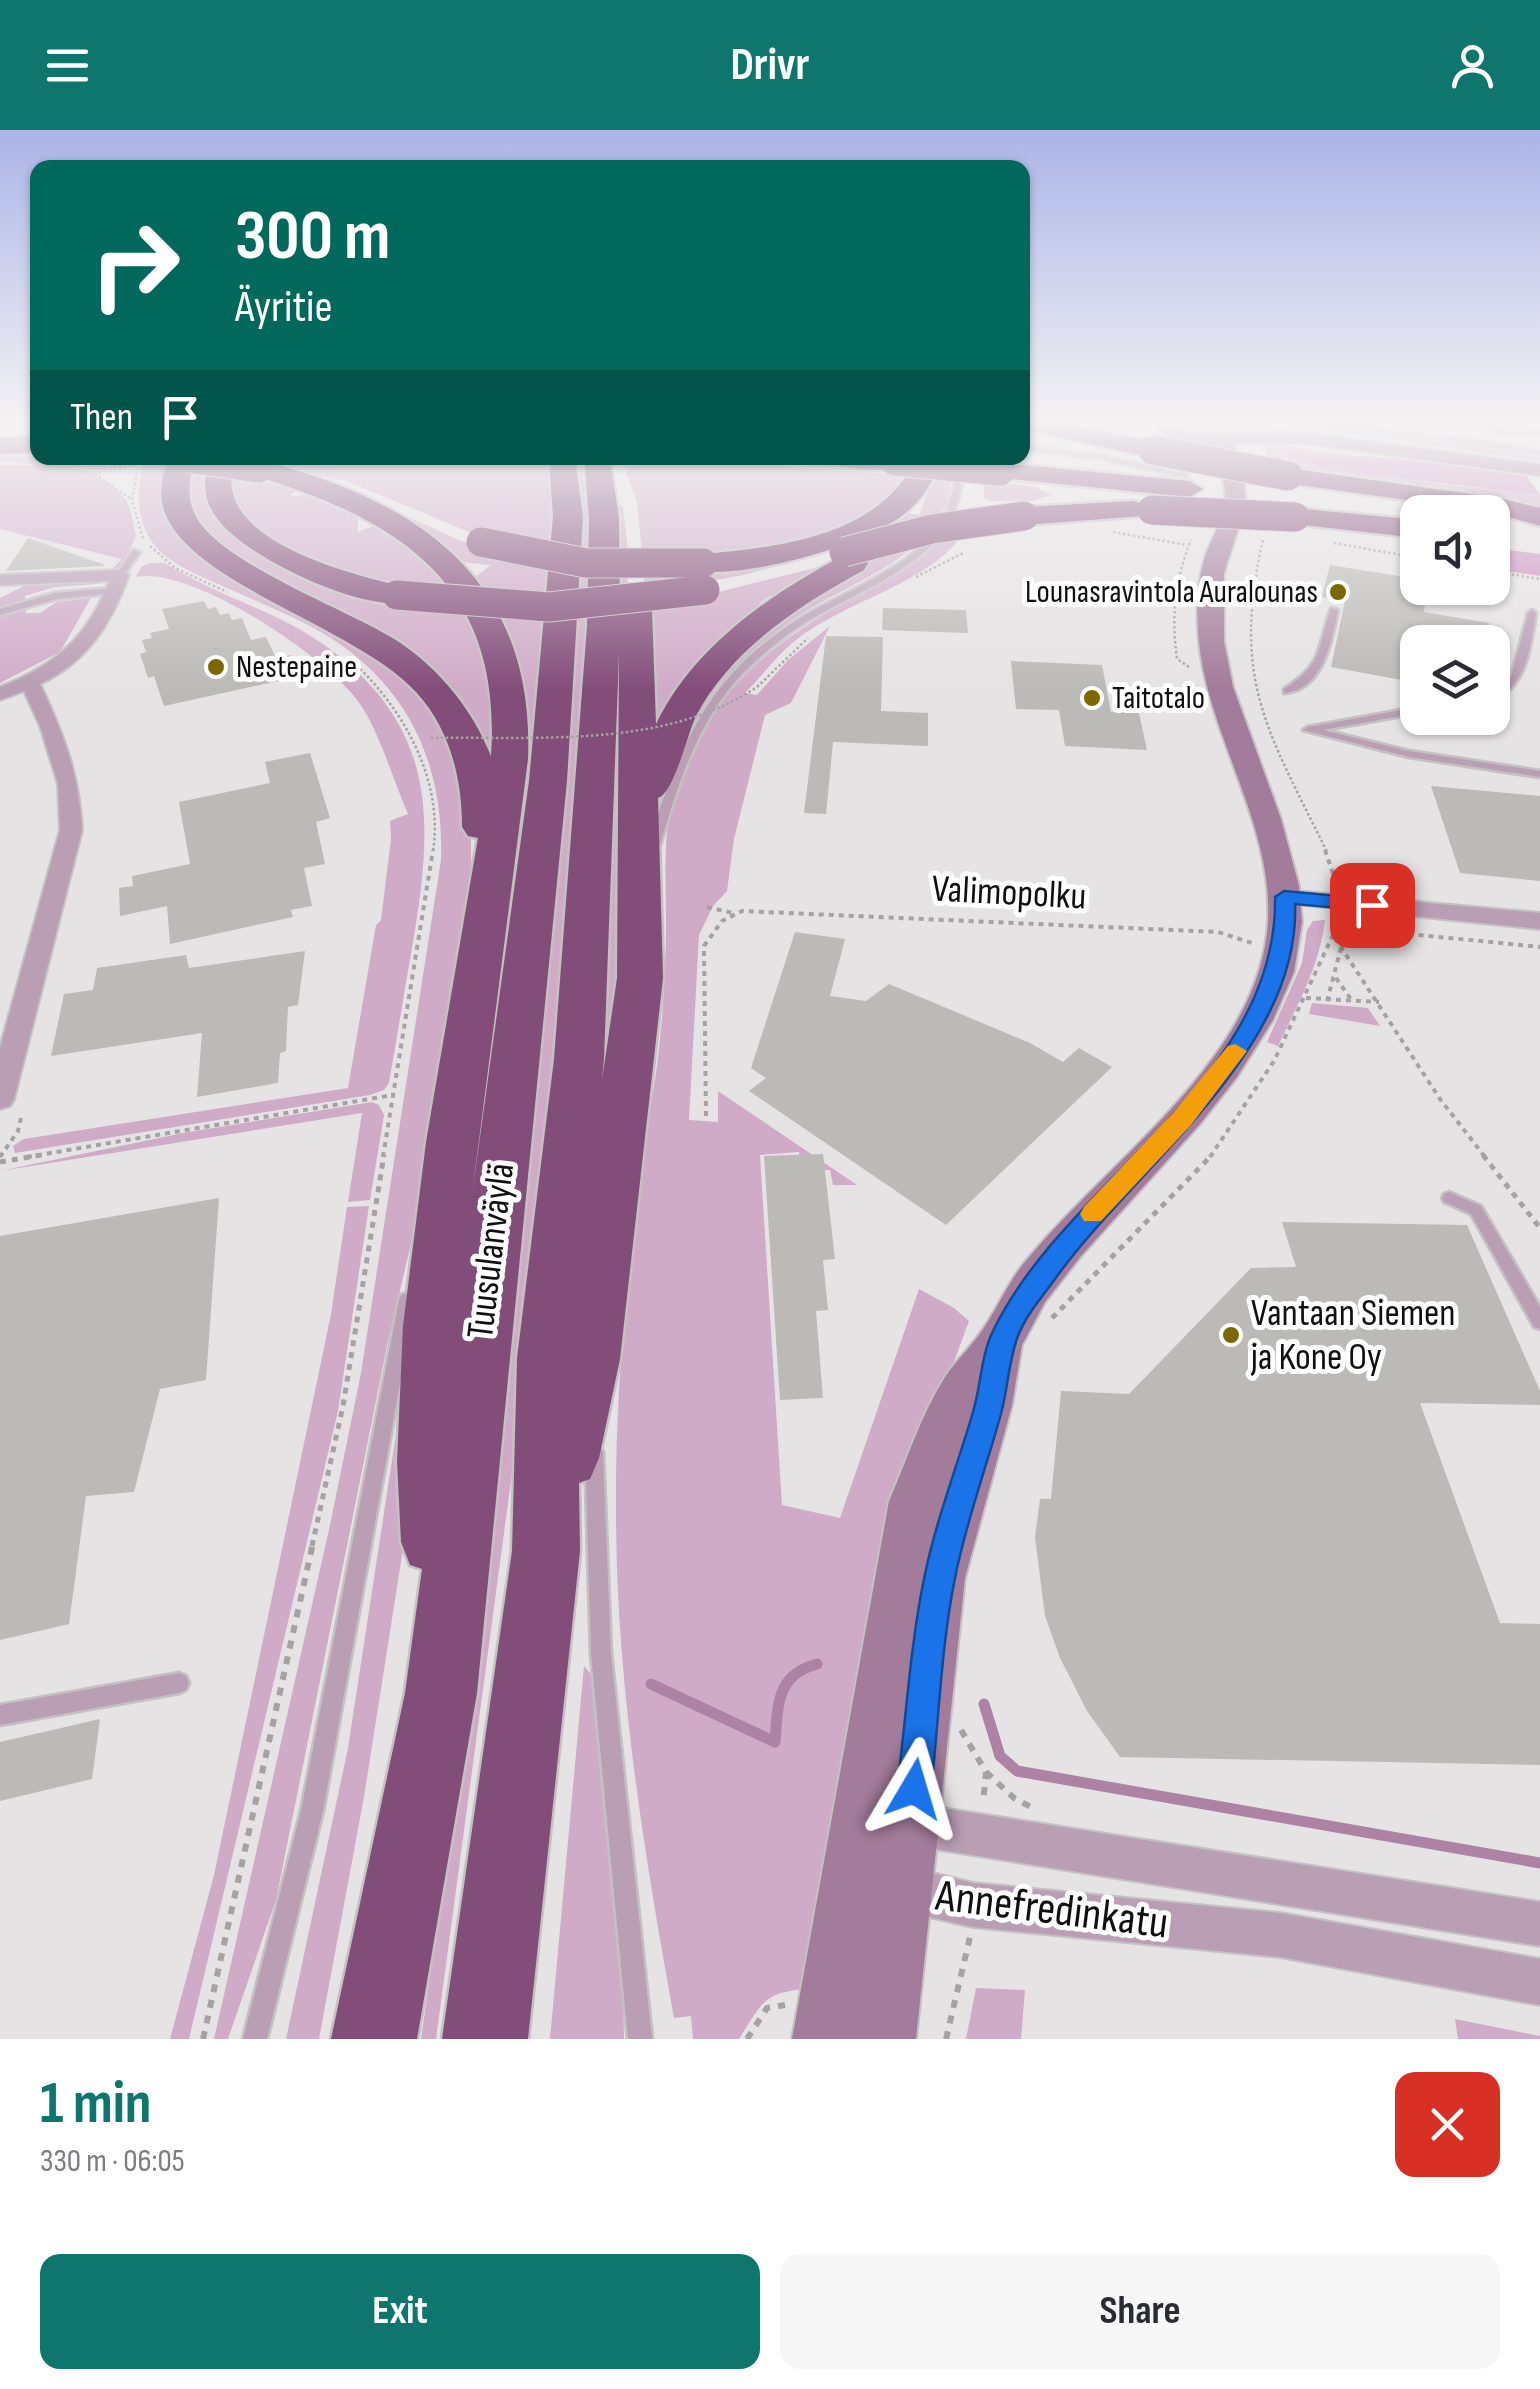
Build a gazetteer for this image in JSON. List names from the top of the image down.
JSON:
{
  "streets": {
    "highway": ["Tuusulanväylä"],
    "street": ["Annefredinkatu"],
    "path": ["Valimopolku"]
  },
  "places": [
    "Lounasravintola Auralounas",
    "Nestepaine",
    "Taitotalo",
    "Vantaan Siemen ja Kone Oy"
  ],
  "page": {
    "header": "Drivr",
    "turn": ["300 m", "Äyritie"],
    "then": "Then",
    "heading": ["1 min", "330 m · 06:05"],
    "buttons": ["Exit", "Share"]
  }
}
